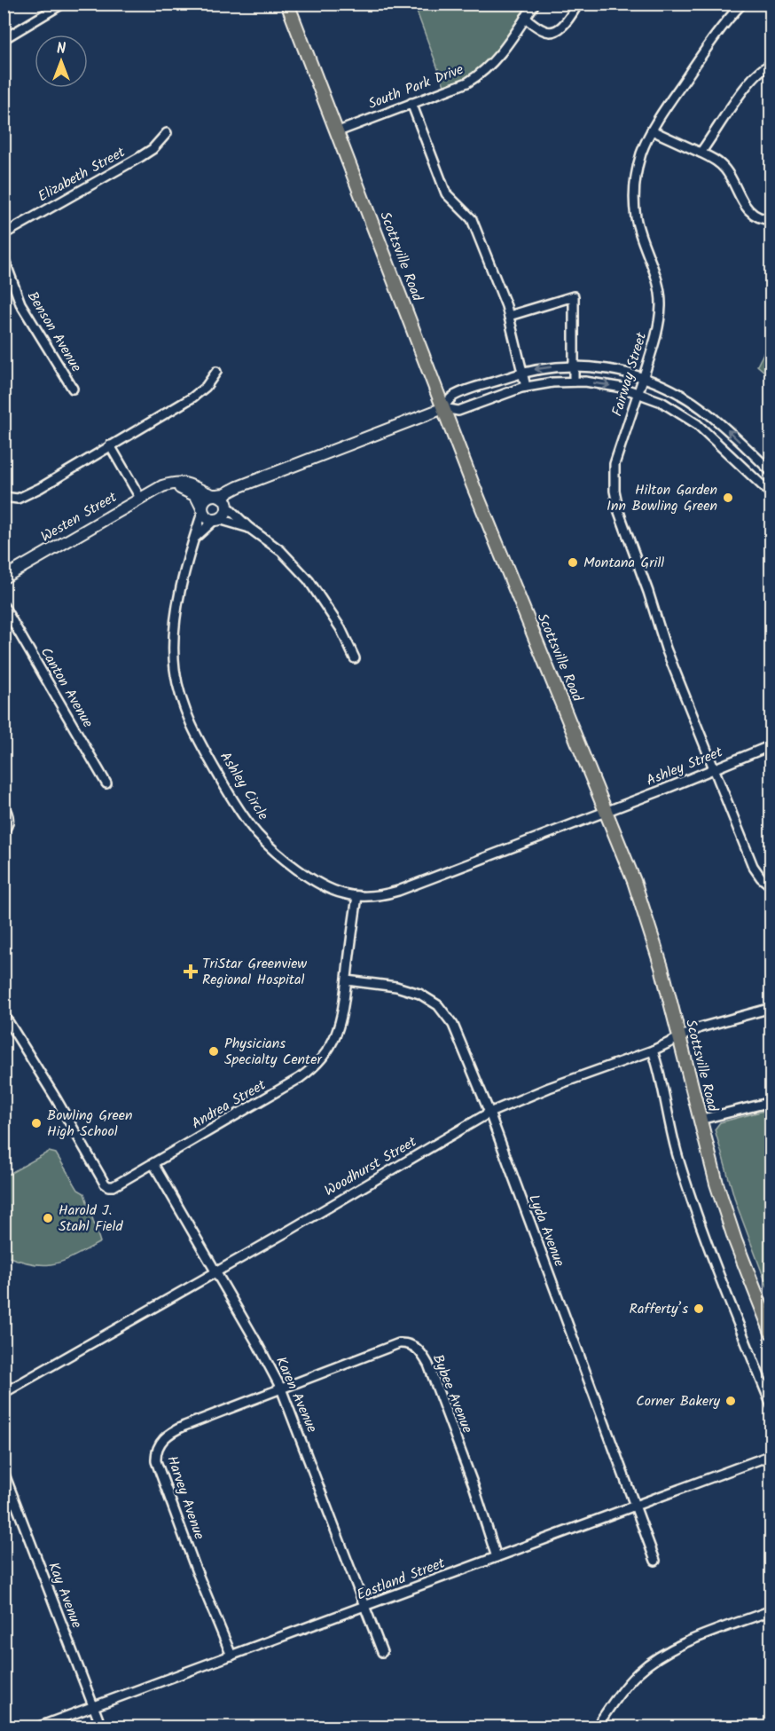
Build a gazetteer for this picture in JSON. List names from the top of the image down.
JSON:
{
  "streets": {
    "main road": ["Scottsville Road"],
    "street": [
      "South Park Drive",
      "Elizabeth Street",
      "Benson Avenue",
      "Fairway Street",
      "Westen Street",
      "Canton Avenue",
      "Ashley Street",
      "Ashley Circle",
      "Andrea Street",
      "Woodhurst Street",
      "Lyda Avenue",
      "Bybee Avenue",
      "Karen Avenue",
      "Harvey Avenue",
      "Eastland Street",
      "Kay Avenue"
    ]
  },
  "crossings": [
    ["South Park Drive", "Scottsville Road"],
    ["Scottsville Road", "Ashley Street"],
    ["Scottsville Road", "Ashley Circle"],
    ["Scottsville Road", "Woodhurst Street"],
    ["Fairway Street", "Ashley Street"],
    ["Ashley Street", "Ashley Circle"],
    ["Ashley Circle", "Andrea Street"],
    ["Andrea Street", "Lyda Avenue"],
    ["Andrea Street", "Karen Avenue"],
    ["Woodhurst Street", "Lyda Avenue"],
    ["Woodhurst Street", "Karen Avenue"],
    ["Lyda Avenue", "Eastland Street"],
    ["Bybee Avenue", "Karen Avenue"],
    ["Bybee Avenue", "Harvey Avenue"],
    ["Bybee Avenue", "Eastland Street"],
    ["Karen Avenue", "Harvey Avenue"],
    ["Karen Avenue", "Eastland Street"],
    ["Harvey Avenue", "Eastland Street"],
    ["Eastland Street", "Kay Avenue"]
  ],
  "places": {
    "other": [
      "Hilton Garden Inn Bowling Green",
      "Montana Grill",
      "Physicians Specialty Center",
      "Bowling Green High School",
      "Harold J. Stahl Field",
      "Rafferty’s",
      "Corner Bakery"
    ],
    "health": ["TriStar Greenview Regional Hospital"]
  },
  "north": "top"
}
